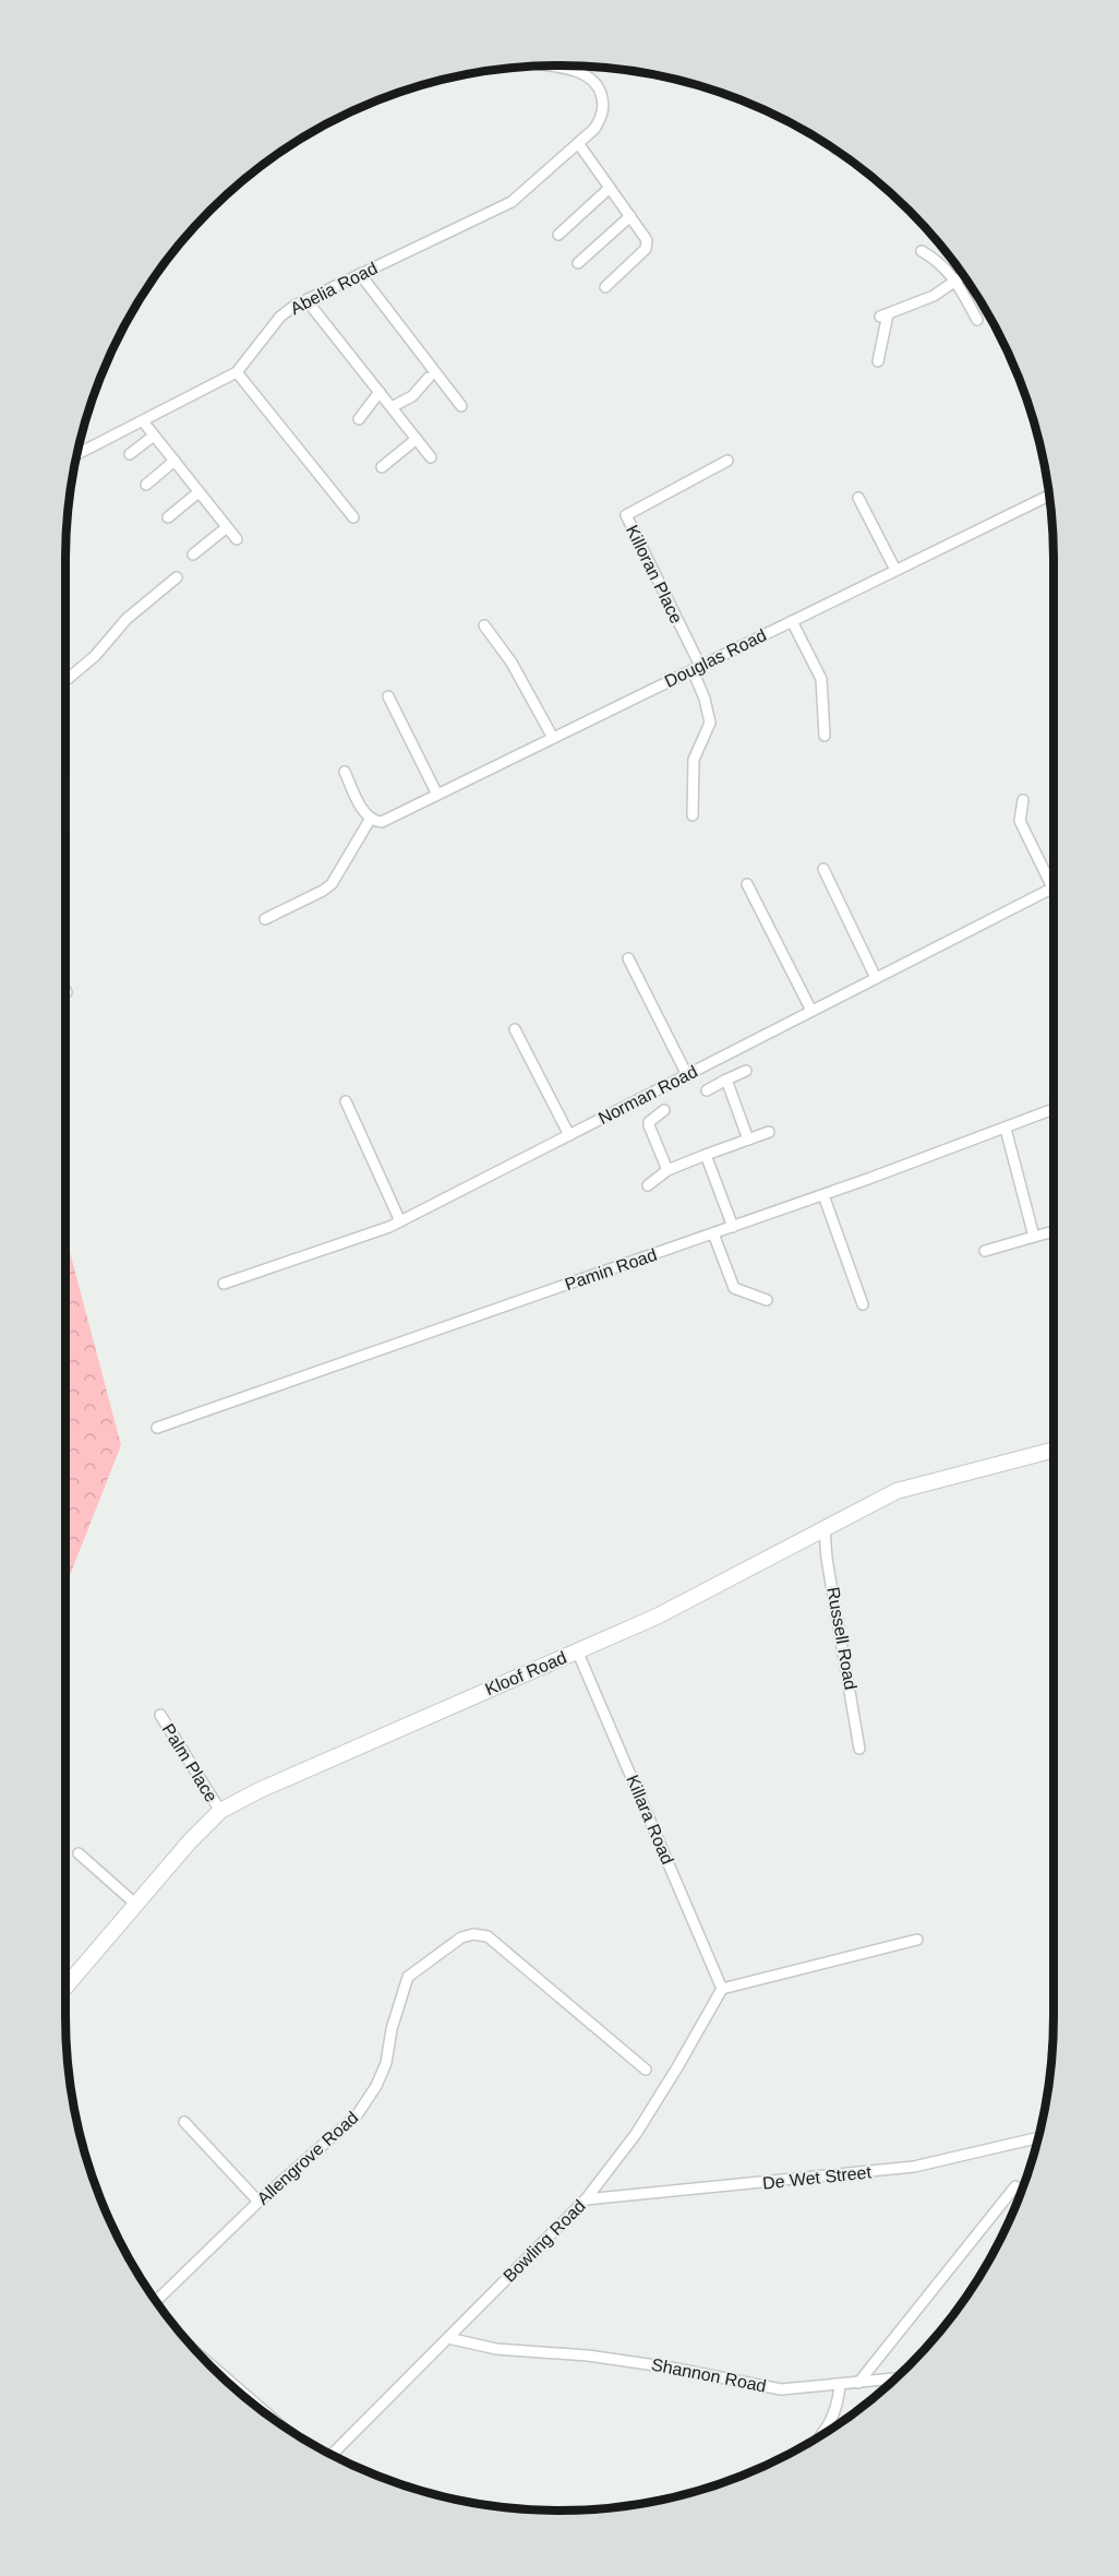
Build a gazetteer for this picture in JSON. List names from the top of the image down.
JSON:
{
  "streets": {
    "main road": ["Kloof Road"],
    "street": [
      "Abelia Road",
      "Killoran Place",
      "Douglas Road",
      "Norman Road",
      "Pamin Road",
      "Russell Road",
      "Palm Place",
      "Killara Road",
      "Allengrove Road",
      "De Wet Street",
      "Bowling Road",
      "Shannon Road"
    ]
  },
  "crossings": [
    ["Killoran Place", "Douglas Road"],
    ["Russell Road", "Kloof Road"],
    ["Kloof Road", "Palm Place"],
    ["Kloof Road", "Killara Road"],
    ["Killara Road", "Bowling Road"],
    ["De Wet Street", "Bowling Road"],
    ["Bowling Road", "Shannon Road"]
  ]
}
